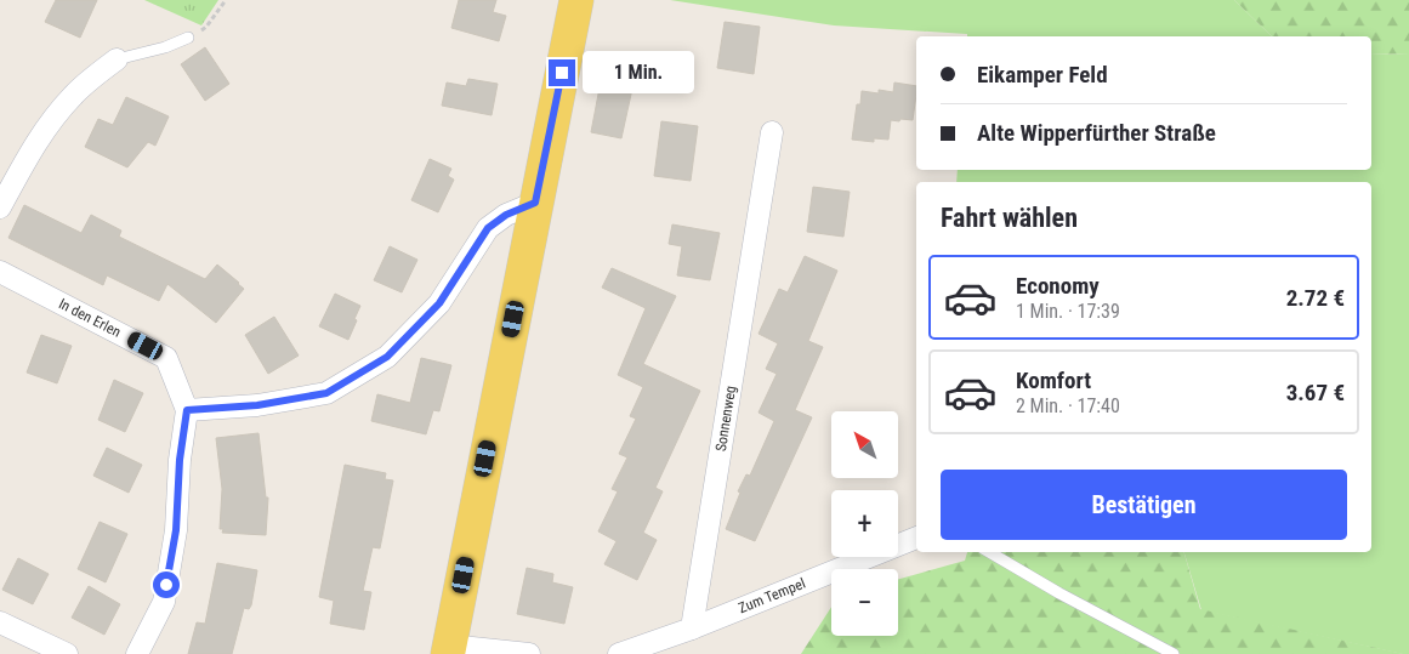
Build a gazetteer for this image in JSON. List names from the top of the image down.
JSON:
{
  "streets": {
    "street": ["In den Erlen", "Sonnenweg", "Zum Tempel"]
  },
  "crossings": [
    ["Sonnenweg", "Zum Tempel"]
  ],
  "north": "top left",
  "page": {
    "banner": ["Eikamper Feld", "Alte Wipperfürther Straße"],
    "bubble": "1 Min.",
    "heading": "Fahrt wählen",
    "list": [
      {
        "name": "Economy",
        "note": "1 Min. · 17:39",
        "value": "2.72 €"
      },
      {
        "name": "Komfort",
        "note": "2 Min. · 17:40",
        "value": "3.67 €"
      }
    ],
    "map_buttons": ["+", "−"],
    "buttons": "Bestätigen"
  }
}
